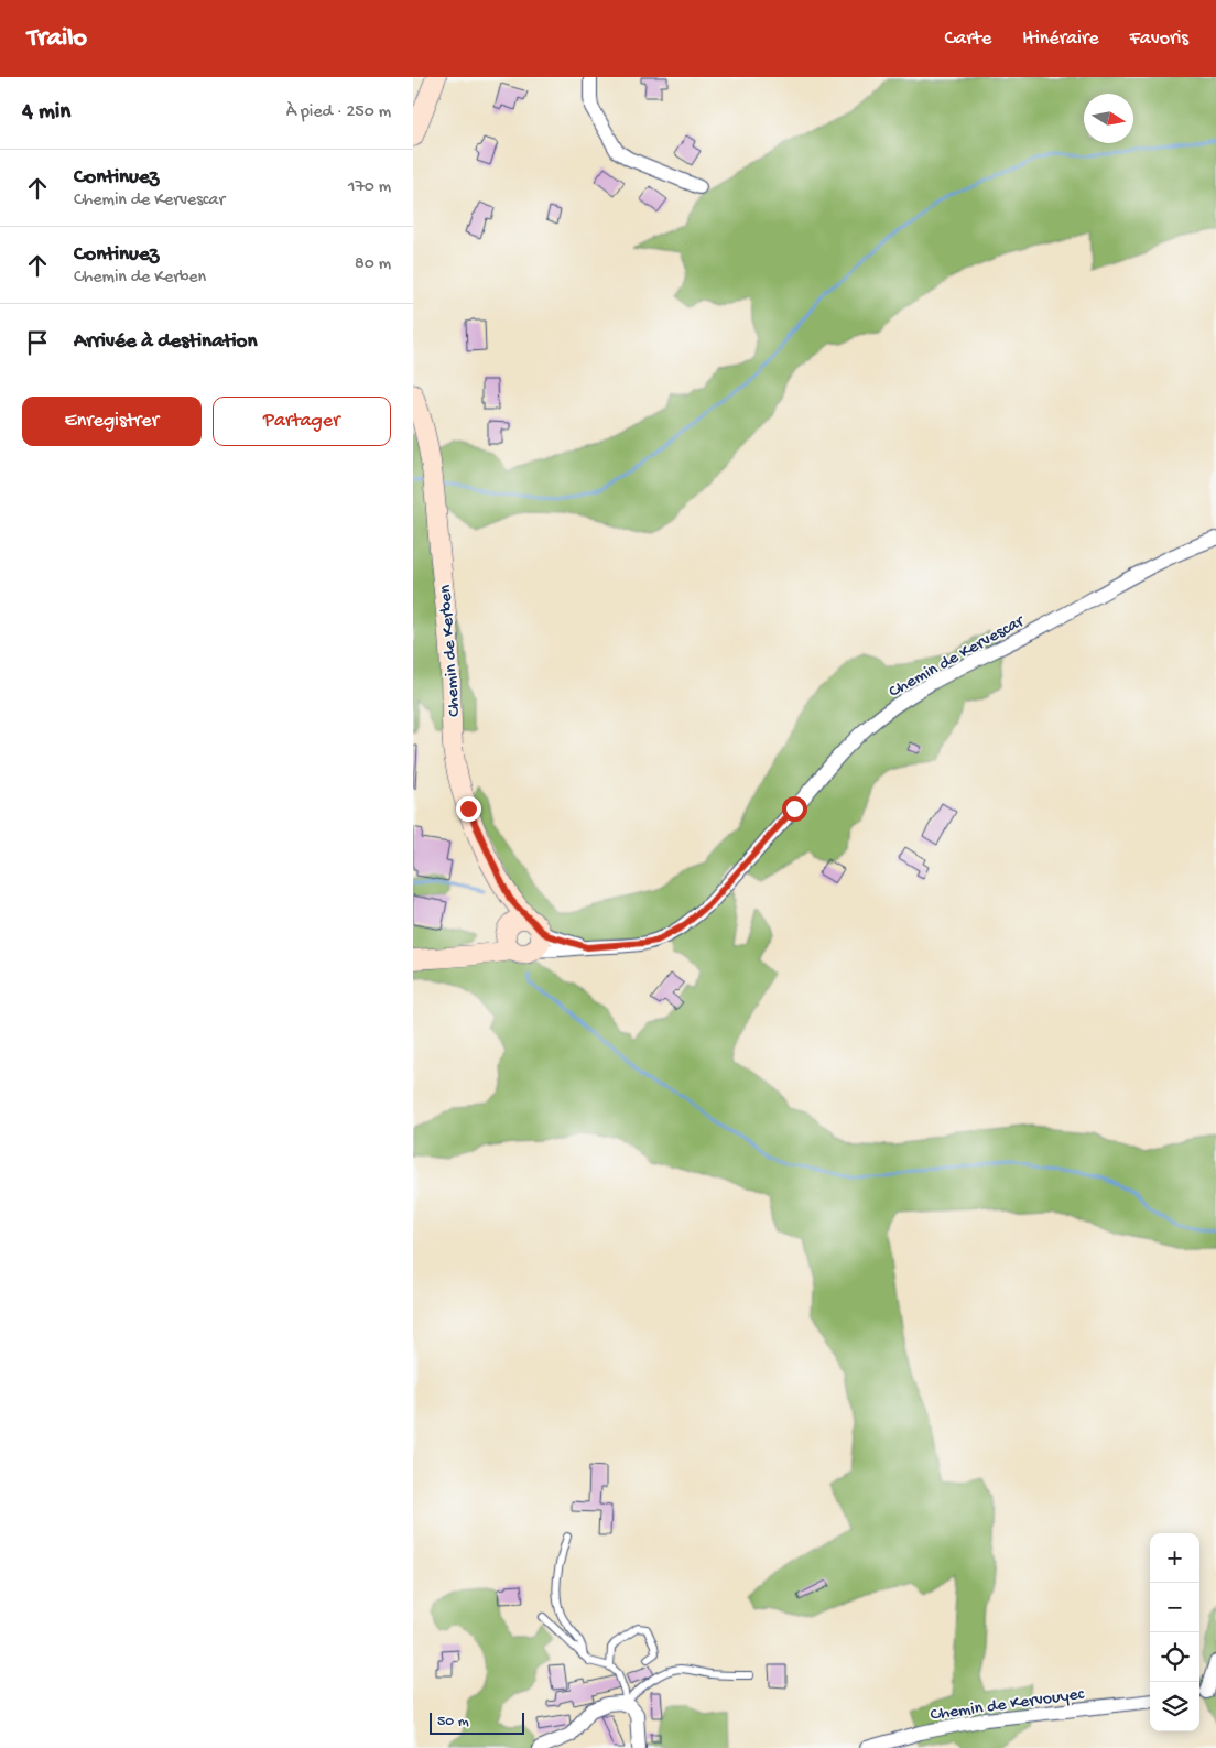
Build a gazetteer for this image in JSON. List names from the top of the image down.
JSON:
{
  "streets": {
    "street": ["Chemin de Kerben", "Chemin de Kervescar", "Chemin de Kervouyec"]
  },
  "crossings": [
    ["Chemin de Kerben", "Chemin de Kervescar"]
  ],
  "scale_bar": "50 m",
  "north": "right",
  "page": {
    "header": "Trailo",
    "nav": ["Carte", "Itinéraire", "Favoris"],
    "heading": ["4 min", "À pied · 250 m"],
    "list": [
      ["Continuez", "Chemin de Kervescar", "170 m"],
      ["Continuez", "Chemin de Kerben", "80 m"],
      "Arrivée à destination"
    ],
    "buttons": ["Enregistrer", "Partager"],
    "map_buttons": ["+", "−"],
    "scale": "50 m"
  }
}
